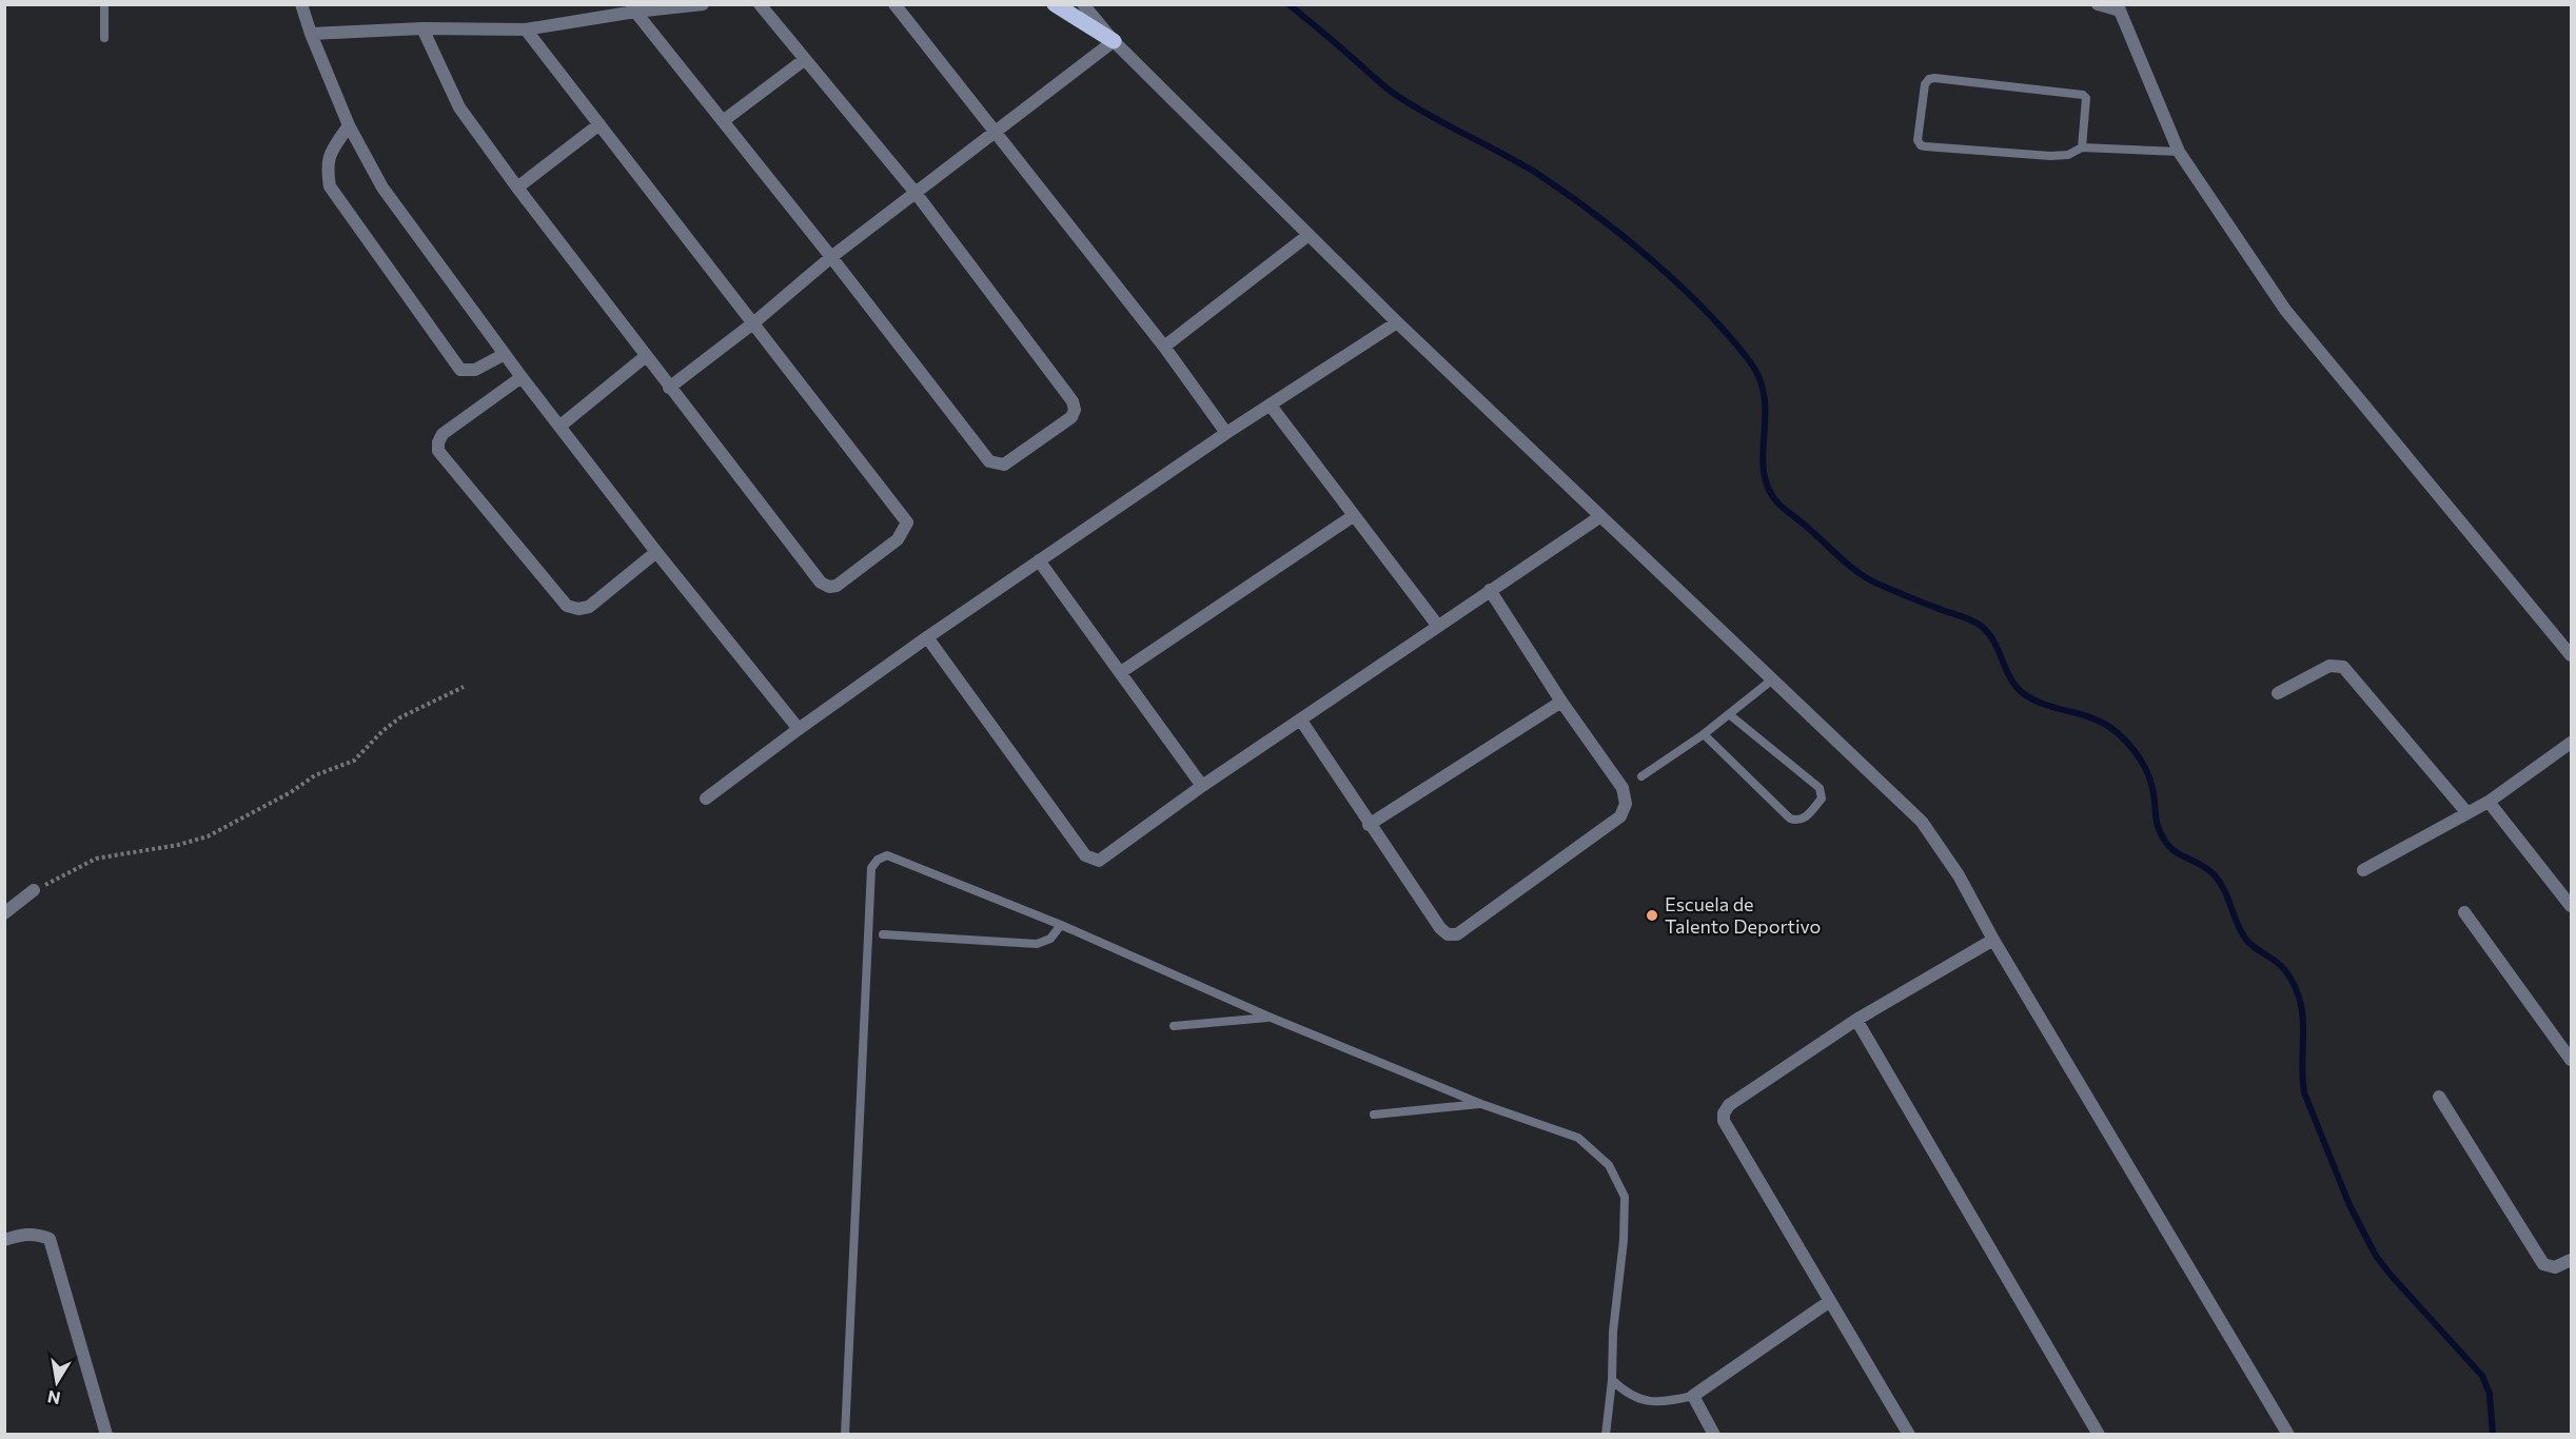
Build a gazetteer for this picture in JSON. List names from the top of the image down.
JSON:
{
  "places": ["Escuela de Talento Deportivo"],
  "north": "bottom"
}
